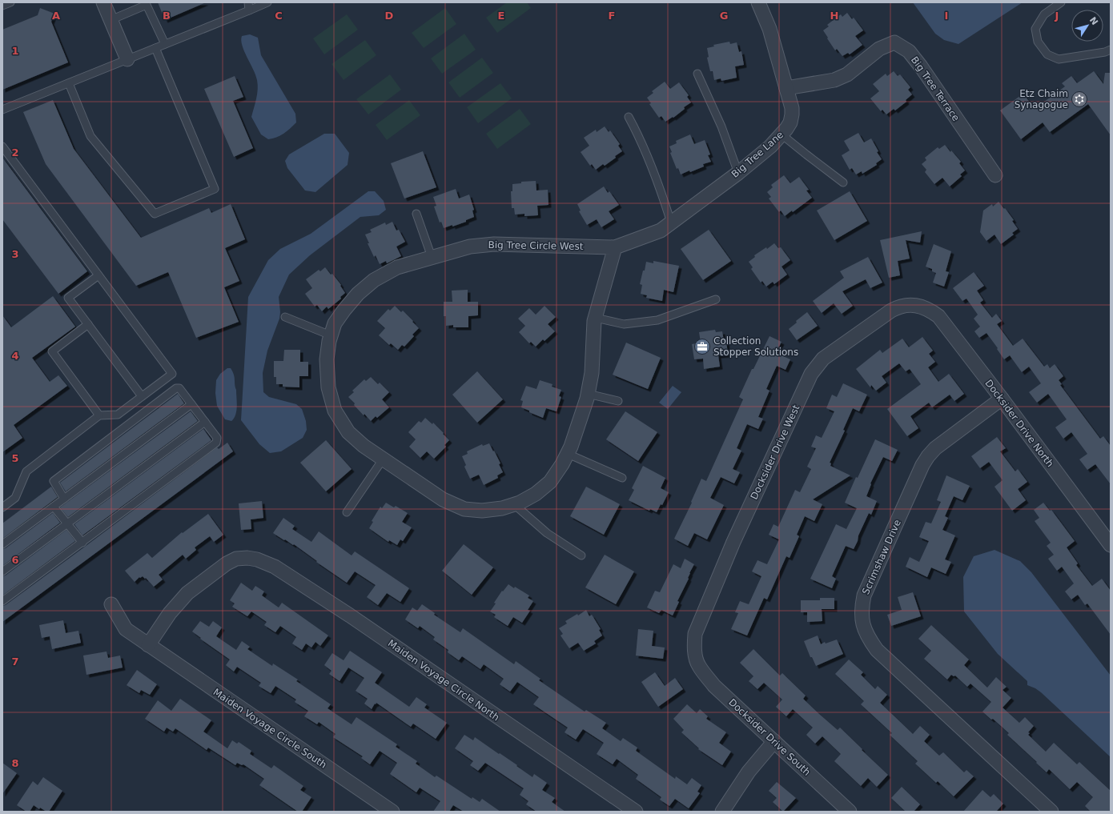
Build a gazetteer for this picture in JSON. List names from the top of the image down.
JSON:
{
  "streets": {
    "street": [
      "Big Tree Terrace",
      "Big Tree Lane",
      "Big Tree Circle West",
      "Docksider Drive North",
      "Docksider Drive West",
      "Scrimshaw Drive",
      "Maiden Voyage Circle North",
      "Maiden Voyage Circle South",
      "Docksider Drive South"
    ]
  },
  "crossings": [
    ["Big Tree Terrace", "Big Tree Lane"],
    ["Big Tree Lane", "Big Tree Circle West"],
    ["Docksider Drive North", "Docksider Drive West"],
    ["Docksider Drive North", "Scrimshaw Drive"],
    ["Docksider Drive West", "Docksider Drive South"],
    ["Maiden Voyage Circle North", "Maiden Voyage Circle South"]
  ],
  "places": {
    "synagogue": ["Etz Chaim Synagogue"],
    "office": ["Collection Stopper Solutions"]
  },
  "north": "top right",
  "grid": {
    "columns": [
      "A",
      "B",
      "C",
      "D",
      "E",
      "F",
      "G",
      "H",
      "I",
      "J"
    ],
    "rows": [
      "1",
      "2",
      "3",
      "4",
      "5",
      "6",
      "7",
      "8"
    ]
  }
}
